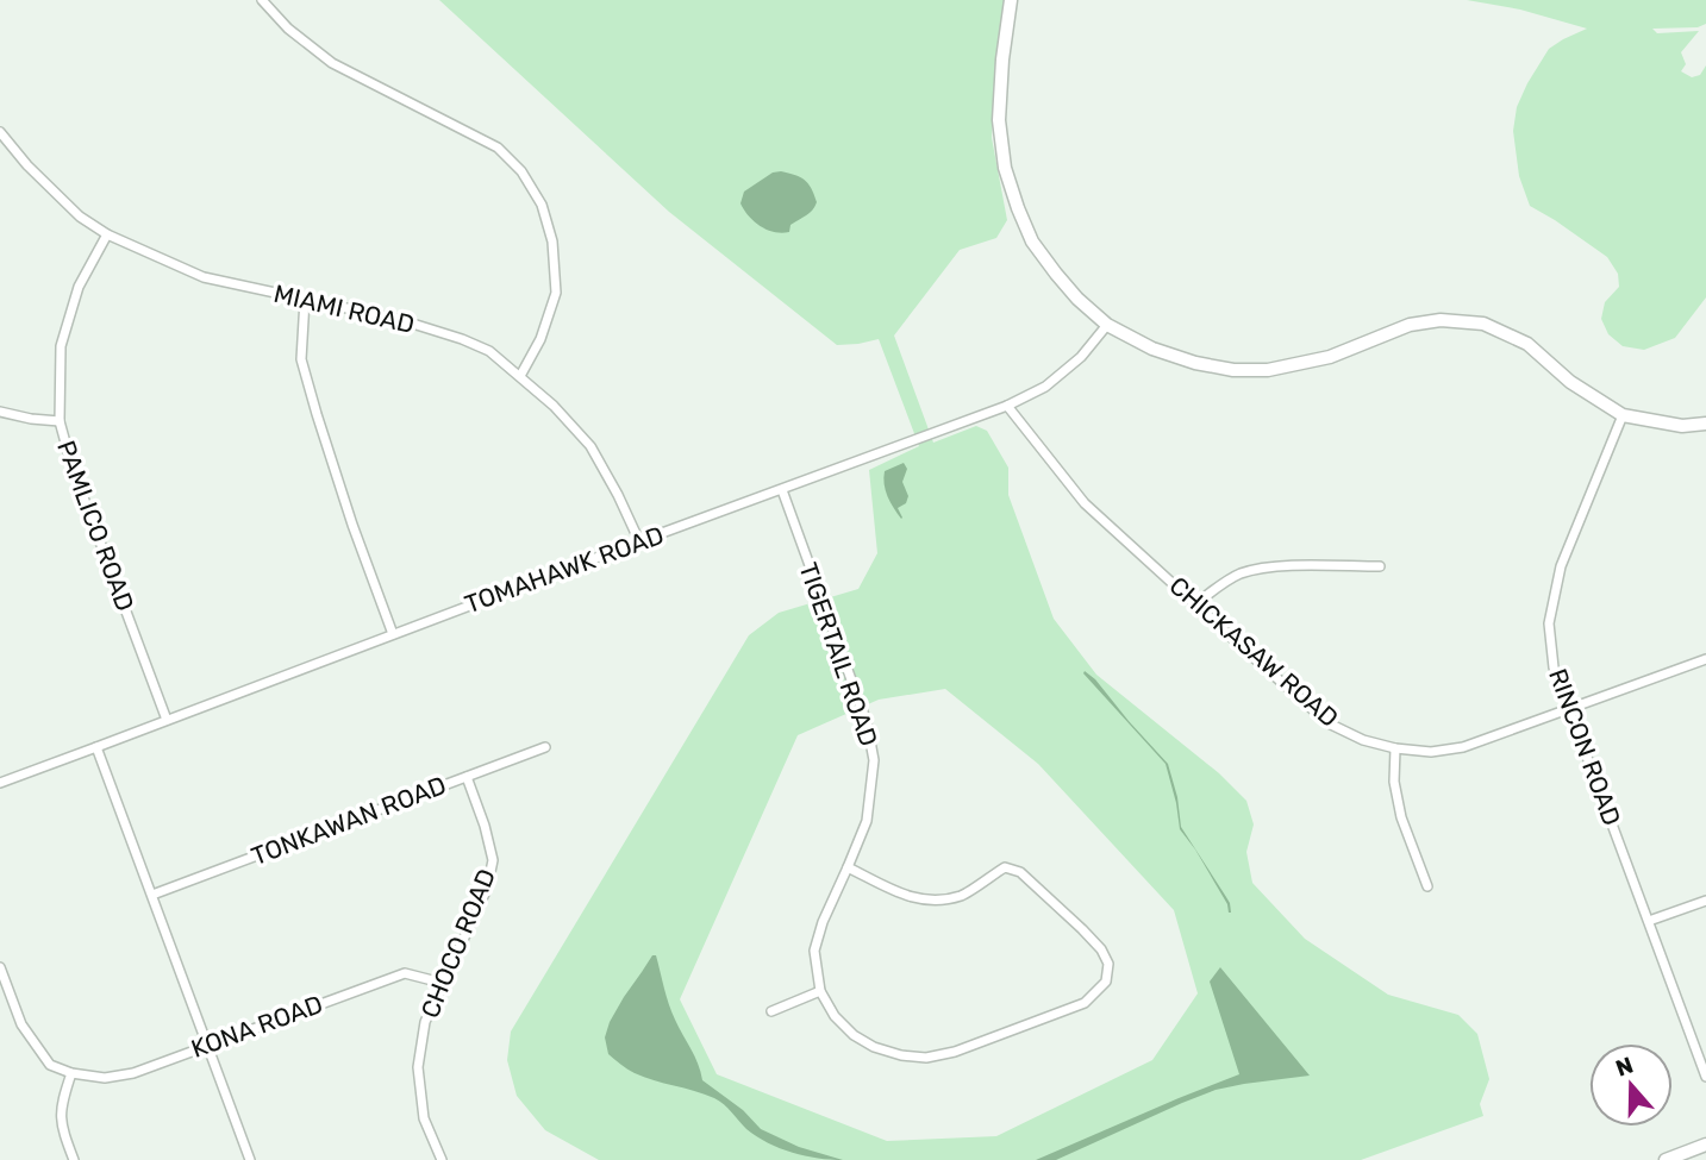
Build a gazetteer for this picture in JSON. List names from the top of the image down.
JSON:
{
  "streets": {
    "street": [
      "MIAMI ROAD",
      "PAMLICO ROAD",
      "TOMAHAWK ROAD",
      "CHICKASAW ROAD",
      "TIGERTAIL ROAD",
      "RINCON ROAD",
      "TONKAWAN ROAD",
      "CHOCO ROAD",
      "KONA ROAD"
    ]
  },
  "crossings": [
    ["MIAMI ROAD", "PAMLICO ROAD"],
    ["MIAMI ROAD", "TOMAHAWK ROAD"],
    ["PAMLICO ROAD", "TOMAHAWK ROAD"],
    ["TOMAHAWK ROAD", "CHICKASAW ROAD"],
    ["TOMAHAWK ROAD", "TIGERTAIL ROAD"],
    ["CHICKASAW ROAD", "RINCON ROAD"],
    ["TONKAWAN ROAD", "CHOCO ROAD"],
    ["CHOCO ROAD", "KONA ROAD"]
  ],
  "north": "top"
}
